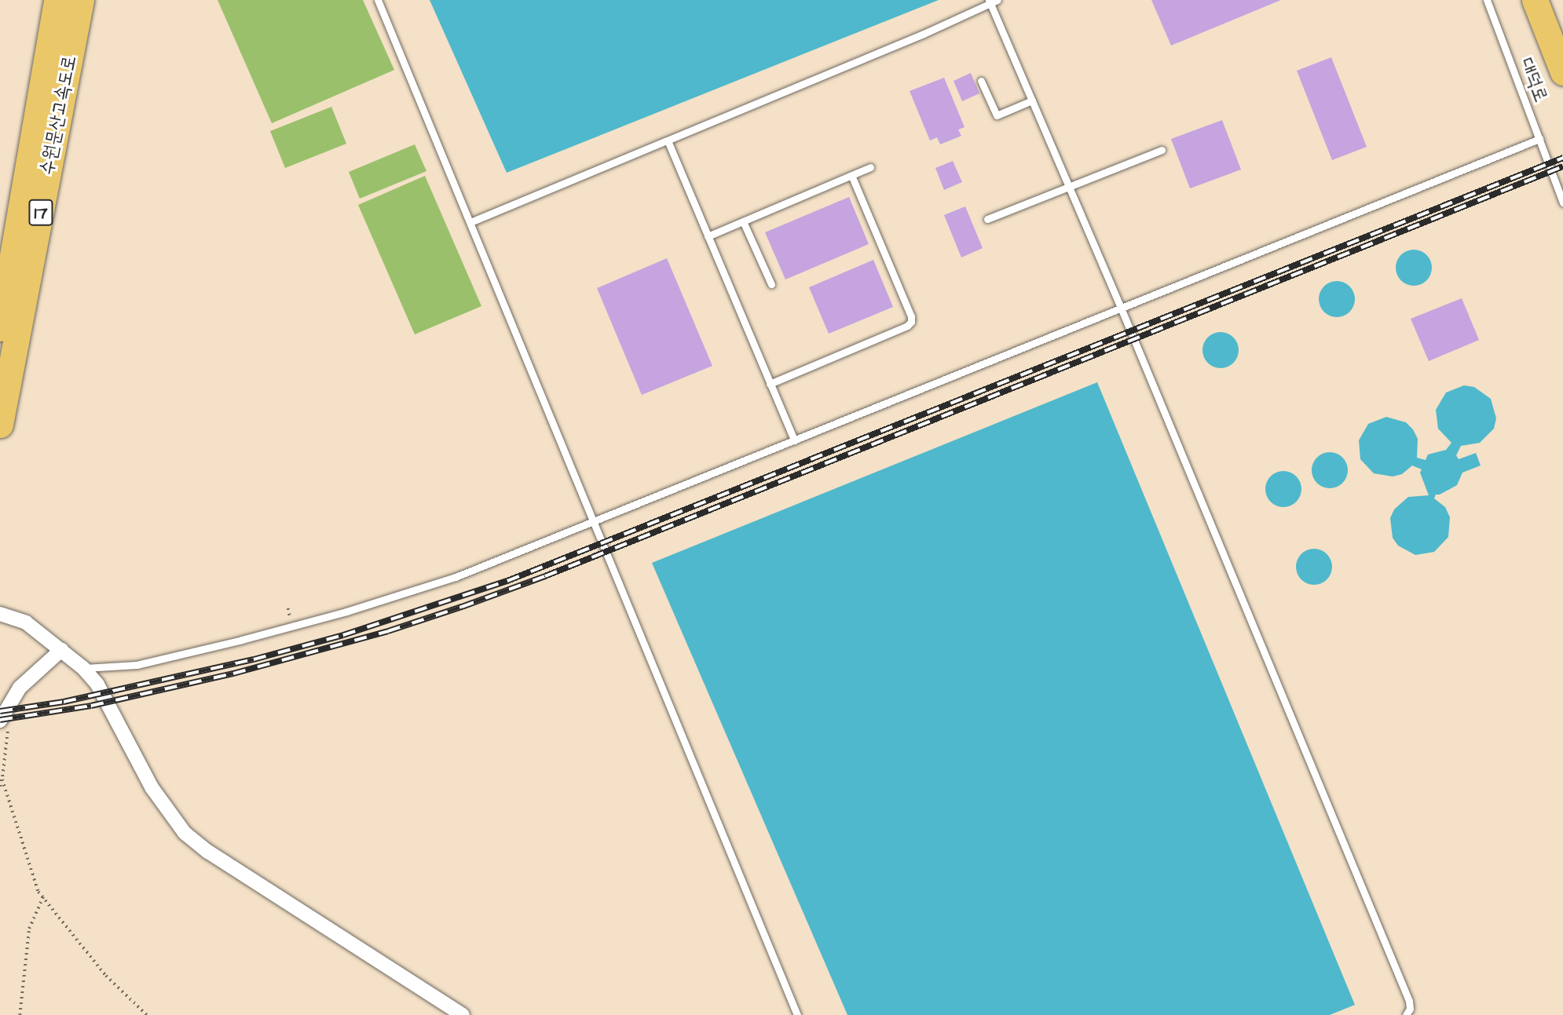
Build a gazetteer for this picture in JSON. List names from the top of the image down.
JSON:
{
  "streets": {
    "highway": ["수원문산고속도로", "17"],
    "lane": ["대덕로"]
  }
}
